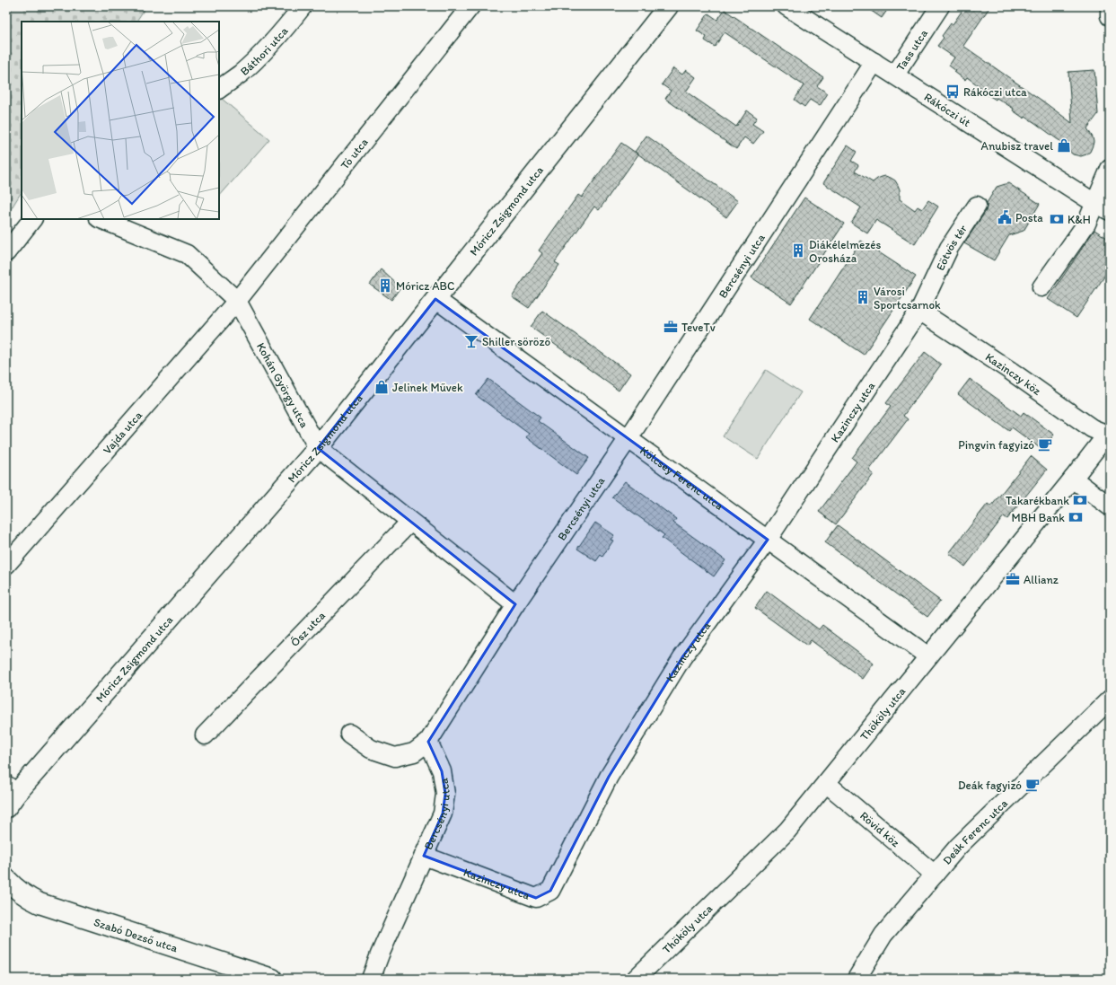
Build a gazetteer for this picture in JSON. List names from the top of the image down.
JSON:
{
  "streets": {
    "main road": ["Móricz Zsigmond utca", "Szabó Dezső utca"],
    "street": [
      "Tass utca",
      "Báthori utca",
      "Rákóczi út",
      "Tó utca",
      "Eötvös tér",
      "Bercsényi utca",
      "Kazinczy köz",
      "Kohán György utca",
      "Kazinczy utca",
      "Vajda utca",
      "Kölcsey Ferenc utca",
      "Ősz utca",
      "Thököly utca",
      "Rövid köz",
      "Deák Ferenc utca"
    ]
  },
  "crossings": [
    ["Tass utca", "Rákóczi út"],
    ["Rákóczi út", "Bercsényi utca"],
    ["Tó utca", "Kohán György utca"],
    ["Tó utca", "Vajda utca"],
    ["Móricz Zsigmond utca", "Kohán György utca"],
    ["Móricz Zsigmond utca", "Kölcsey Ferenc utca"],
    ["Eötvös tér", "Kazinczy köz"],
    ["Eötvös tér", "Kazinczy utca"],
    ["Bercsényi utca", "Kohán György utca"],
    ["Bercsényi utca", "Kazinczy utca"],
    ["Bercsényi utca", "Kölcsey Ferenc utca"],
    ["Kazinczy köz", "Kazinczy utca"],
    ["Kazinczy köz", "Thököly utca"],
    ["Kohán György utca", "Vajda utca"],
    ["Kohán György utca", "Ősz utca"],
    ["Kazinczy utca", "Kölcsey Ferenc utca"],
    ["Kölcsey Ferenc utca", "Thököly utca"],
    ["Thököly utca", "Rövid köz"],
    ["Rövid köz", "Deák Ferenc utca"]
  ],
  "places": {
    "bus stop": ["Rákóczi utca"],
    "shop": ["Anubisz travel", "Jelinek Művek"],
    "public building": ["Posta"],
    "bank": ["K&H", "Takarékbank", "MBH Bank"],
    "building": ["Diákélelmezés Orosháza", "Móricz ABC", "Városi Sportcsarnok"],
    "office": ["TeveTv", "Allianz"],
    "bar": ["Shiller söröző"],
    "cafe": ["Pingvin fagyizó", "Deák fagyizó"]
  }
}
